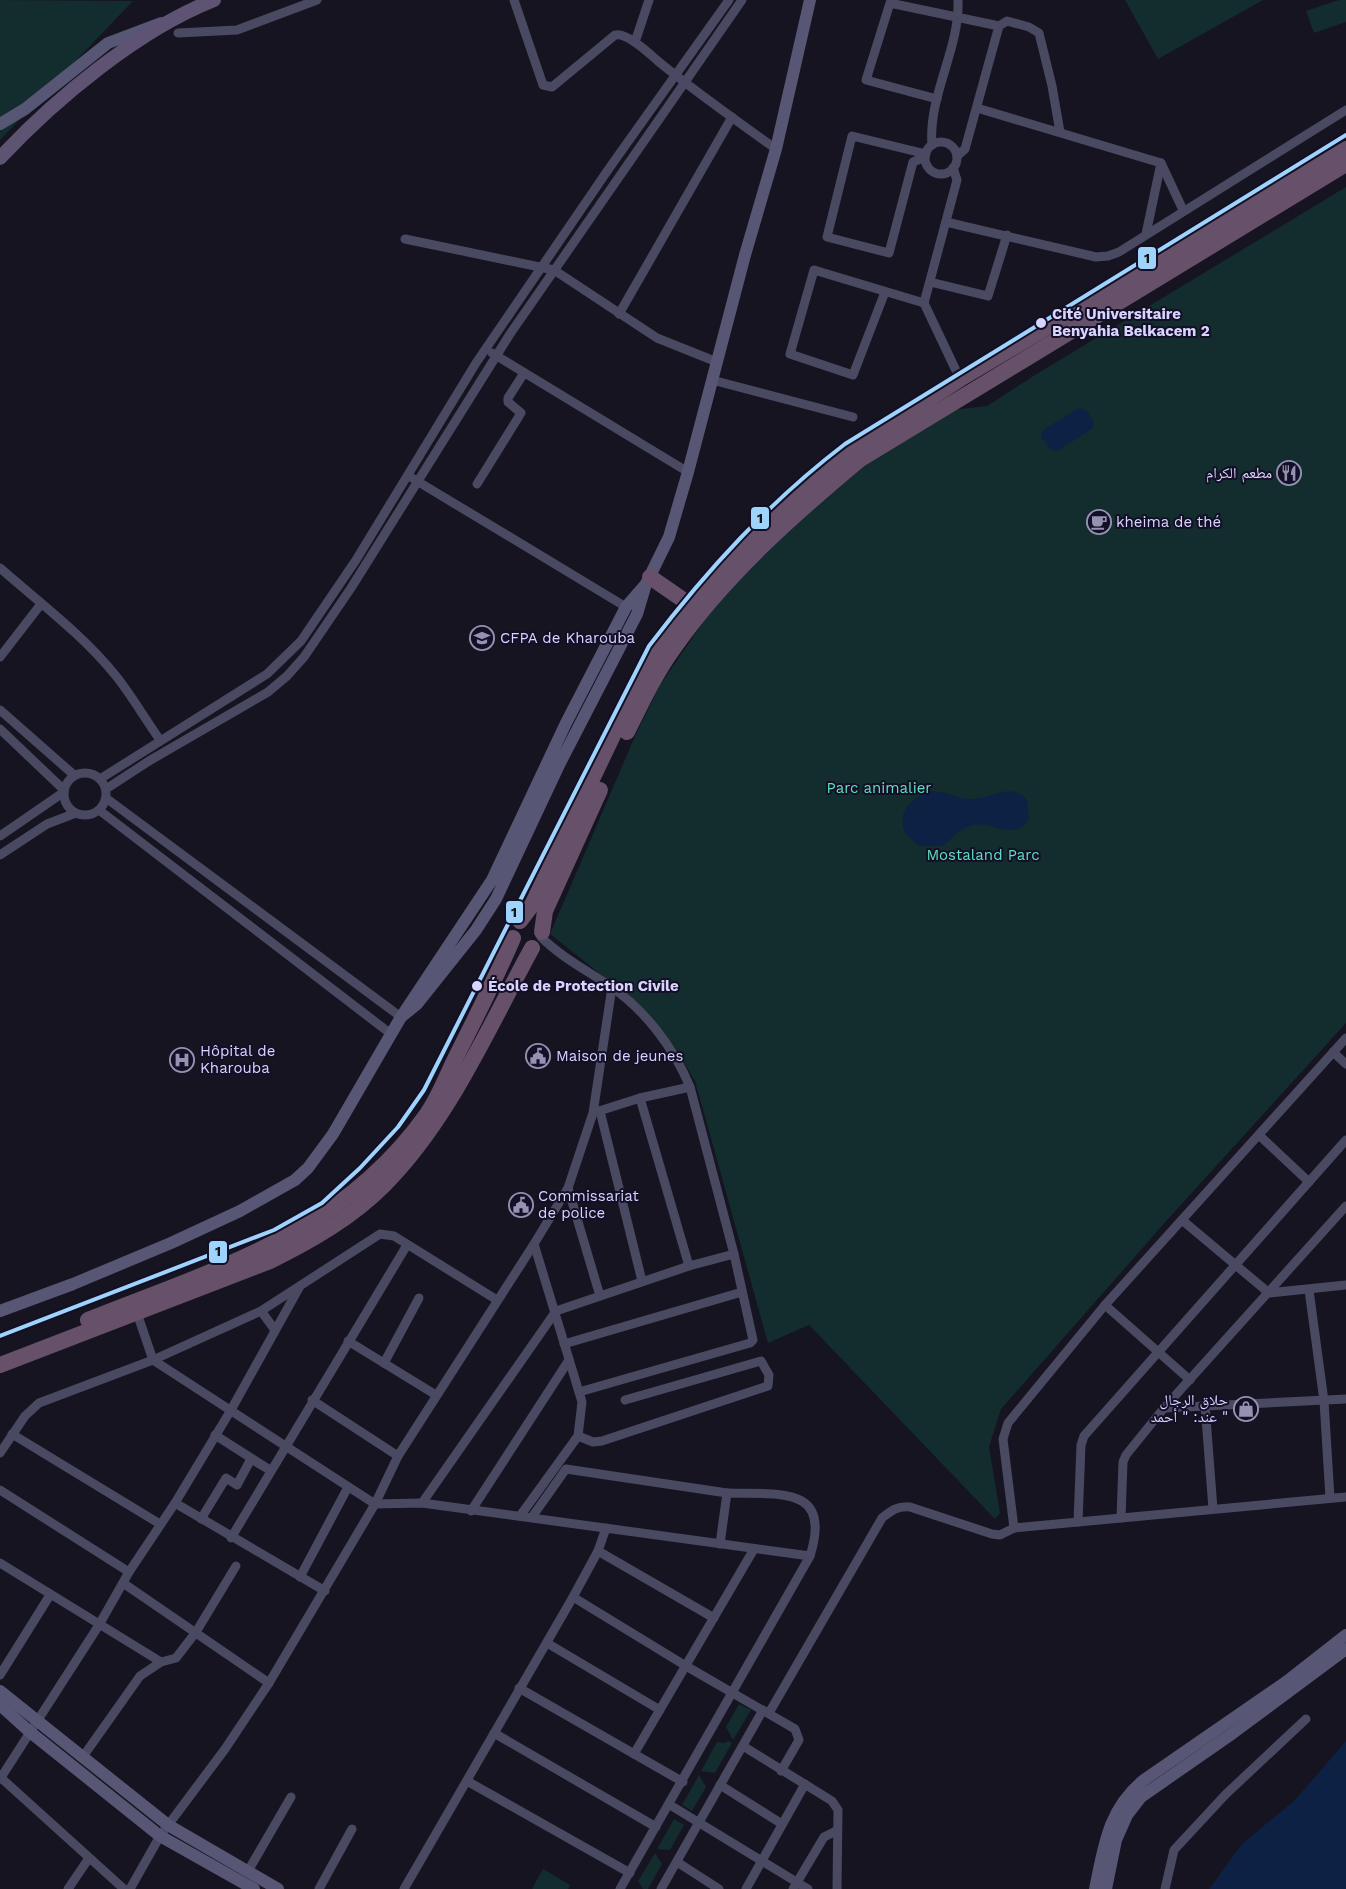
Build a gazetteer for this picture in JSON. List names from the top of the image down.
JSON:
{
  "parks": ["Parc animalier", "Mostaland Parc"],
  "places": {
    "other": ["Cité Universitaire Benyahia Belkacem 2", "École de Protection Civile"],
    "restaurant": ["مطعم الكرام"],
    "cafe": ["kheima de thé"],
    "school or university": ["CFPA de Kharouba"],
    "public building": ["Maison de jeunes", "Commissariat de police"],
    "hospital": ["Hôpital de Kharouba"],
    "shop": ["حلاق الرجال عند: \" أحمد \""]
  },
  "lines": ["transit line 1"]
}
